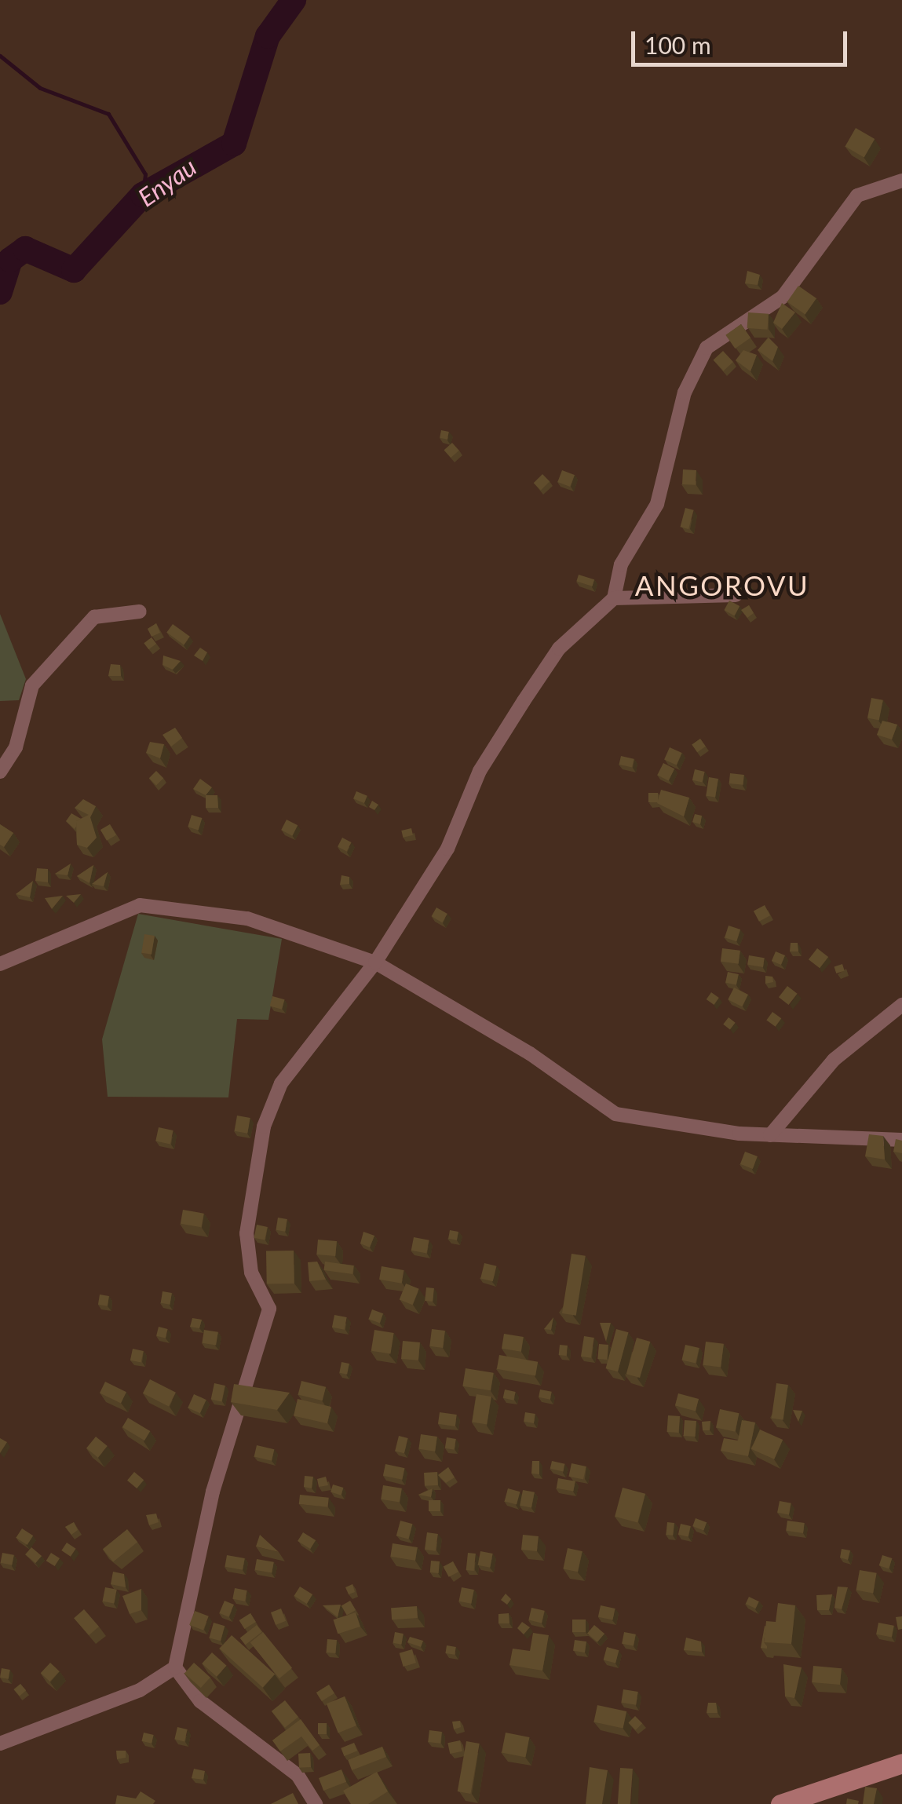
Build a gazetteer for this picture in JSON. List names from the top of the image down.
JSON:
{
  "districts": ["ANGOROVU"],
  "water": ["Enyau"],
  "scale_bar": "100 m"
}
